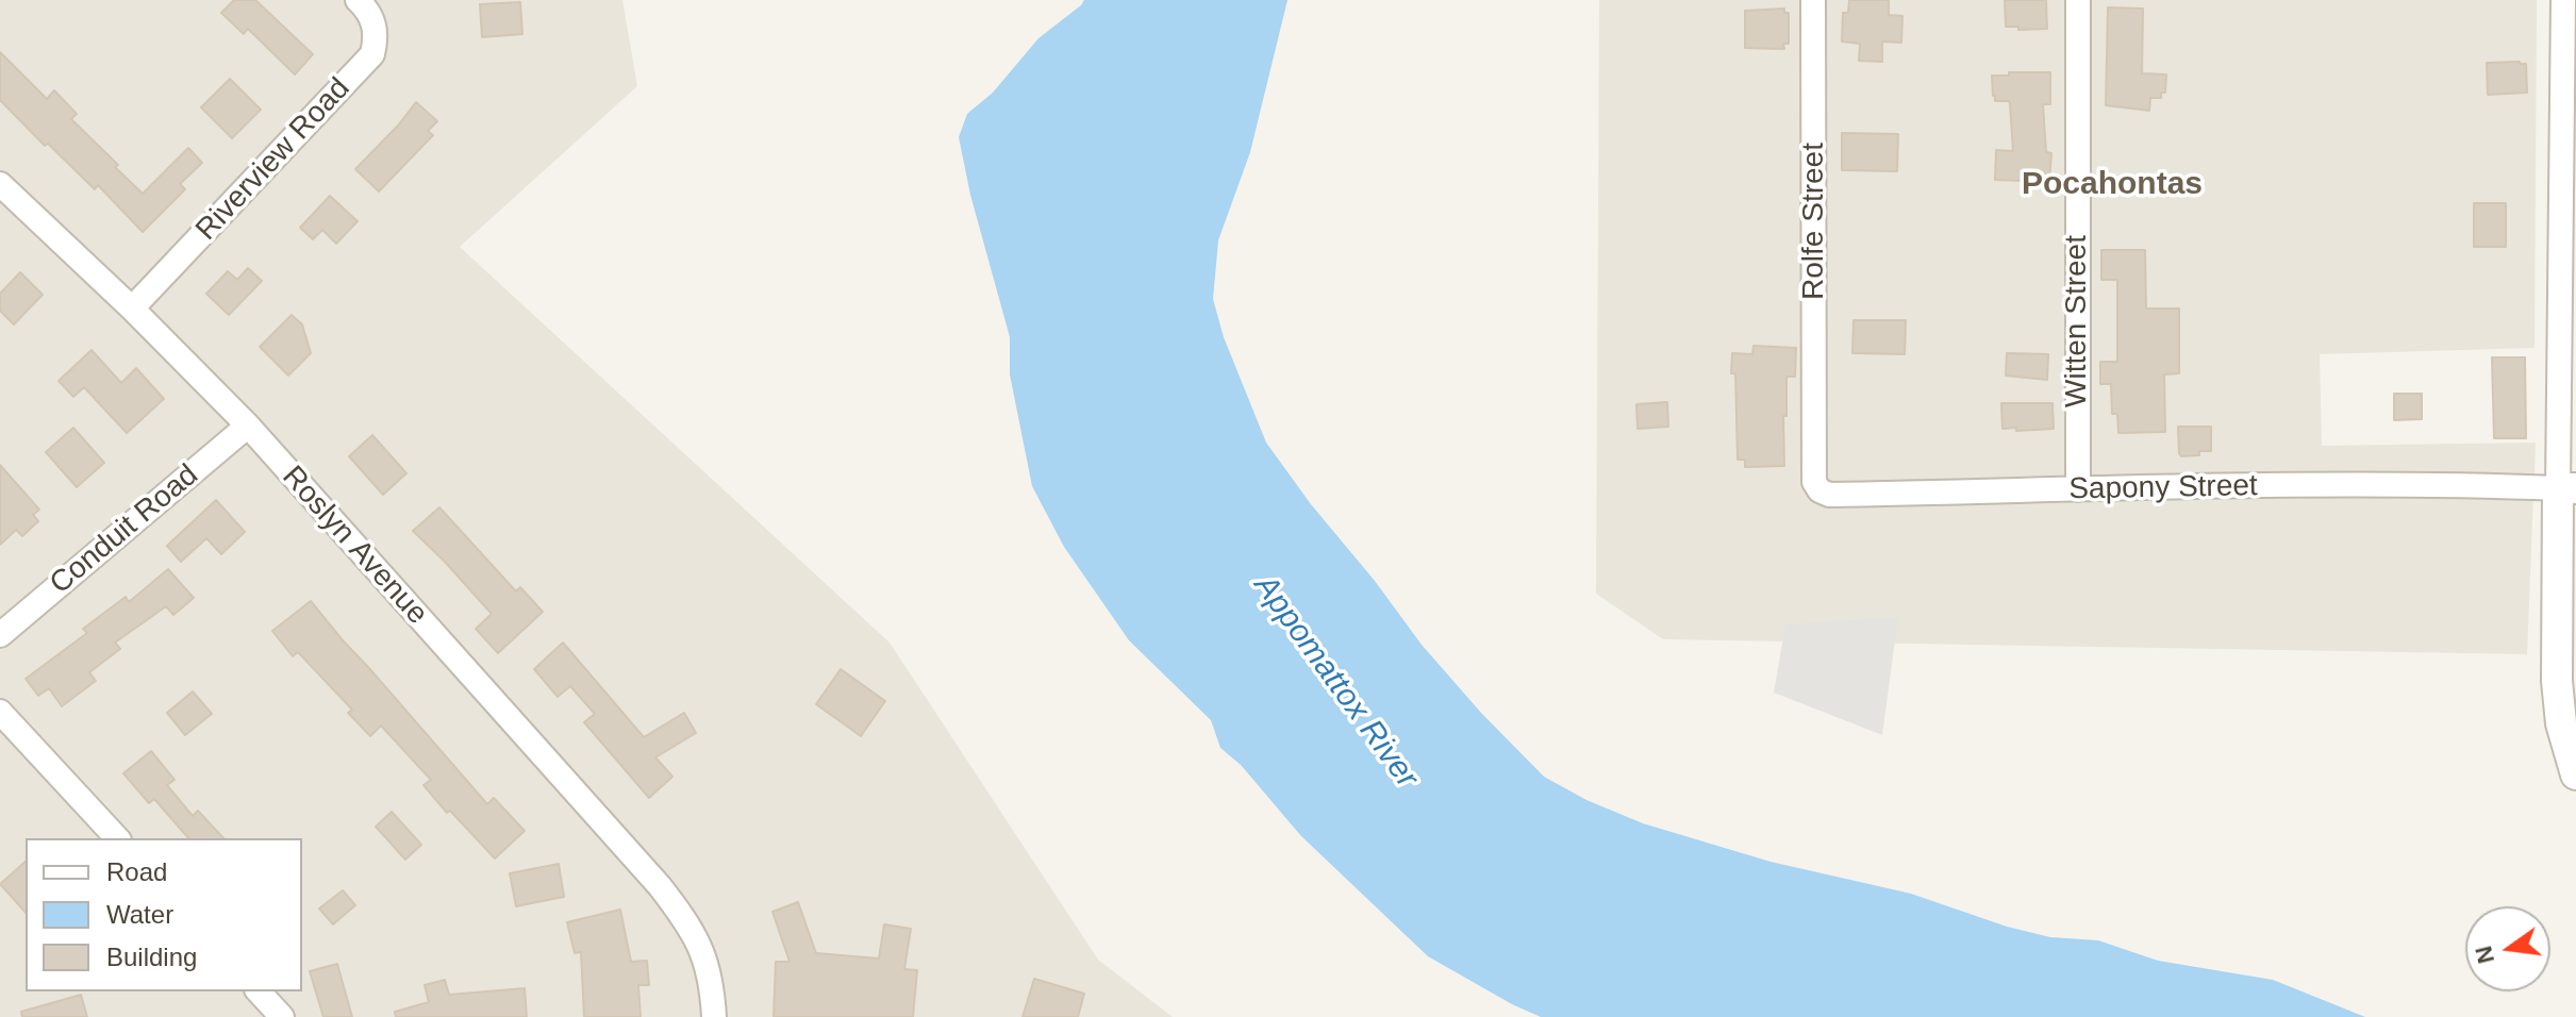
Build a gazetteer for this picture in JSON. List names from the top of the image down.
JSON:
{
  "streets": {
    "street": [
      "Riverview Road",
      "Rolfe Street",
      "Witten Street",
      "Sapony Street",
      "Conduit Road",
      "Roslyn Avenue"
    ]
  },
  "crossings": [
    ["Riverview Road", "Roslyn Avenue"],
    ["Rolfe Street", "Sapony Street"],
    ["Witten Street", "Sapony Street"],
    ["Conduit Road", "Roslyn Avenue"]
  ],
  "districts": ["Pocahontas"],
  "water": ["Appomattox River"],
  "legend": ["Road", "Water", "Building"],
  "north": "left"
}
